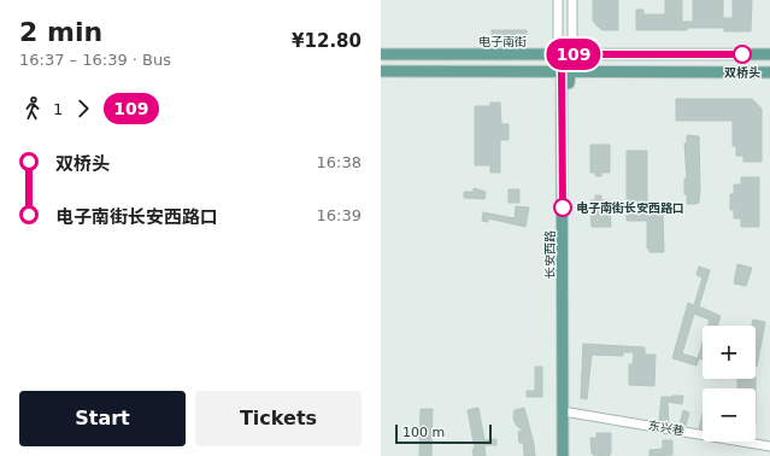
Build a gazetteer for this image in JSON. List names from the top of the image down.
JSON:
{
  "streets": {
    "main road": ["电子南街", "长安西路"],
    "street": ["东兴巷"]
  },
  "crossings": [
    ["电子南街", "长安西路"],
    ["长安西路", "东兴巷"]
  ],
  "places": ["双桥头", "电子南街长安西路口"],
  "lines": ["bus line 109"],
  "scale_bar": "100 m",
  "page": {
    "heading": ["2 min", "16:37 – 16:39 · Bus", "¥12.80"],
    "on_map": "109",
    "legs": ["1", "109"],
    "list": [
      {
        "name": "双桥头",
        "value": "16:38"
      },
      {
        "name": "电子南街长安西路口",
        "value": "16:39"
      }
    ],
    "map_buttons": ["+", "−"],
    "buttons": ["Start", "Tickets"],
    "scale": "100 m"
  }
}
